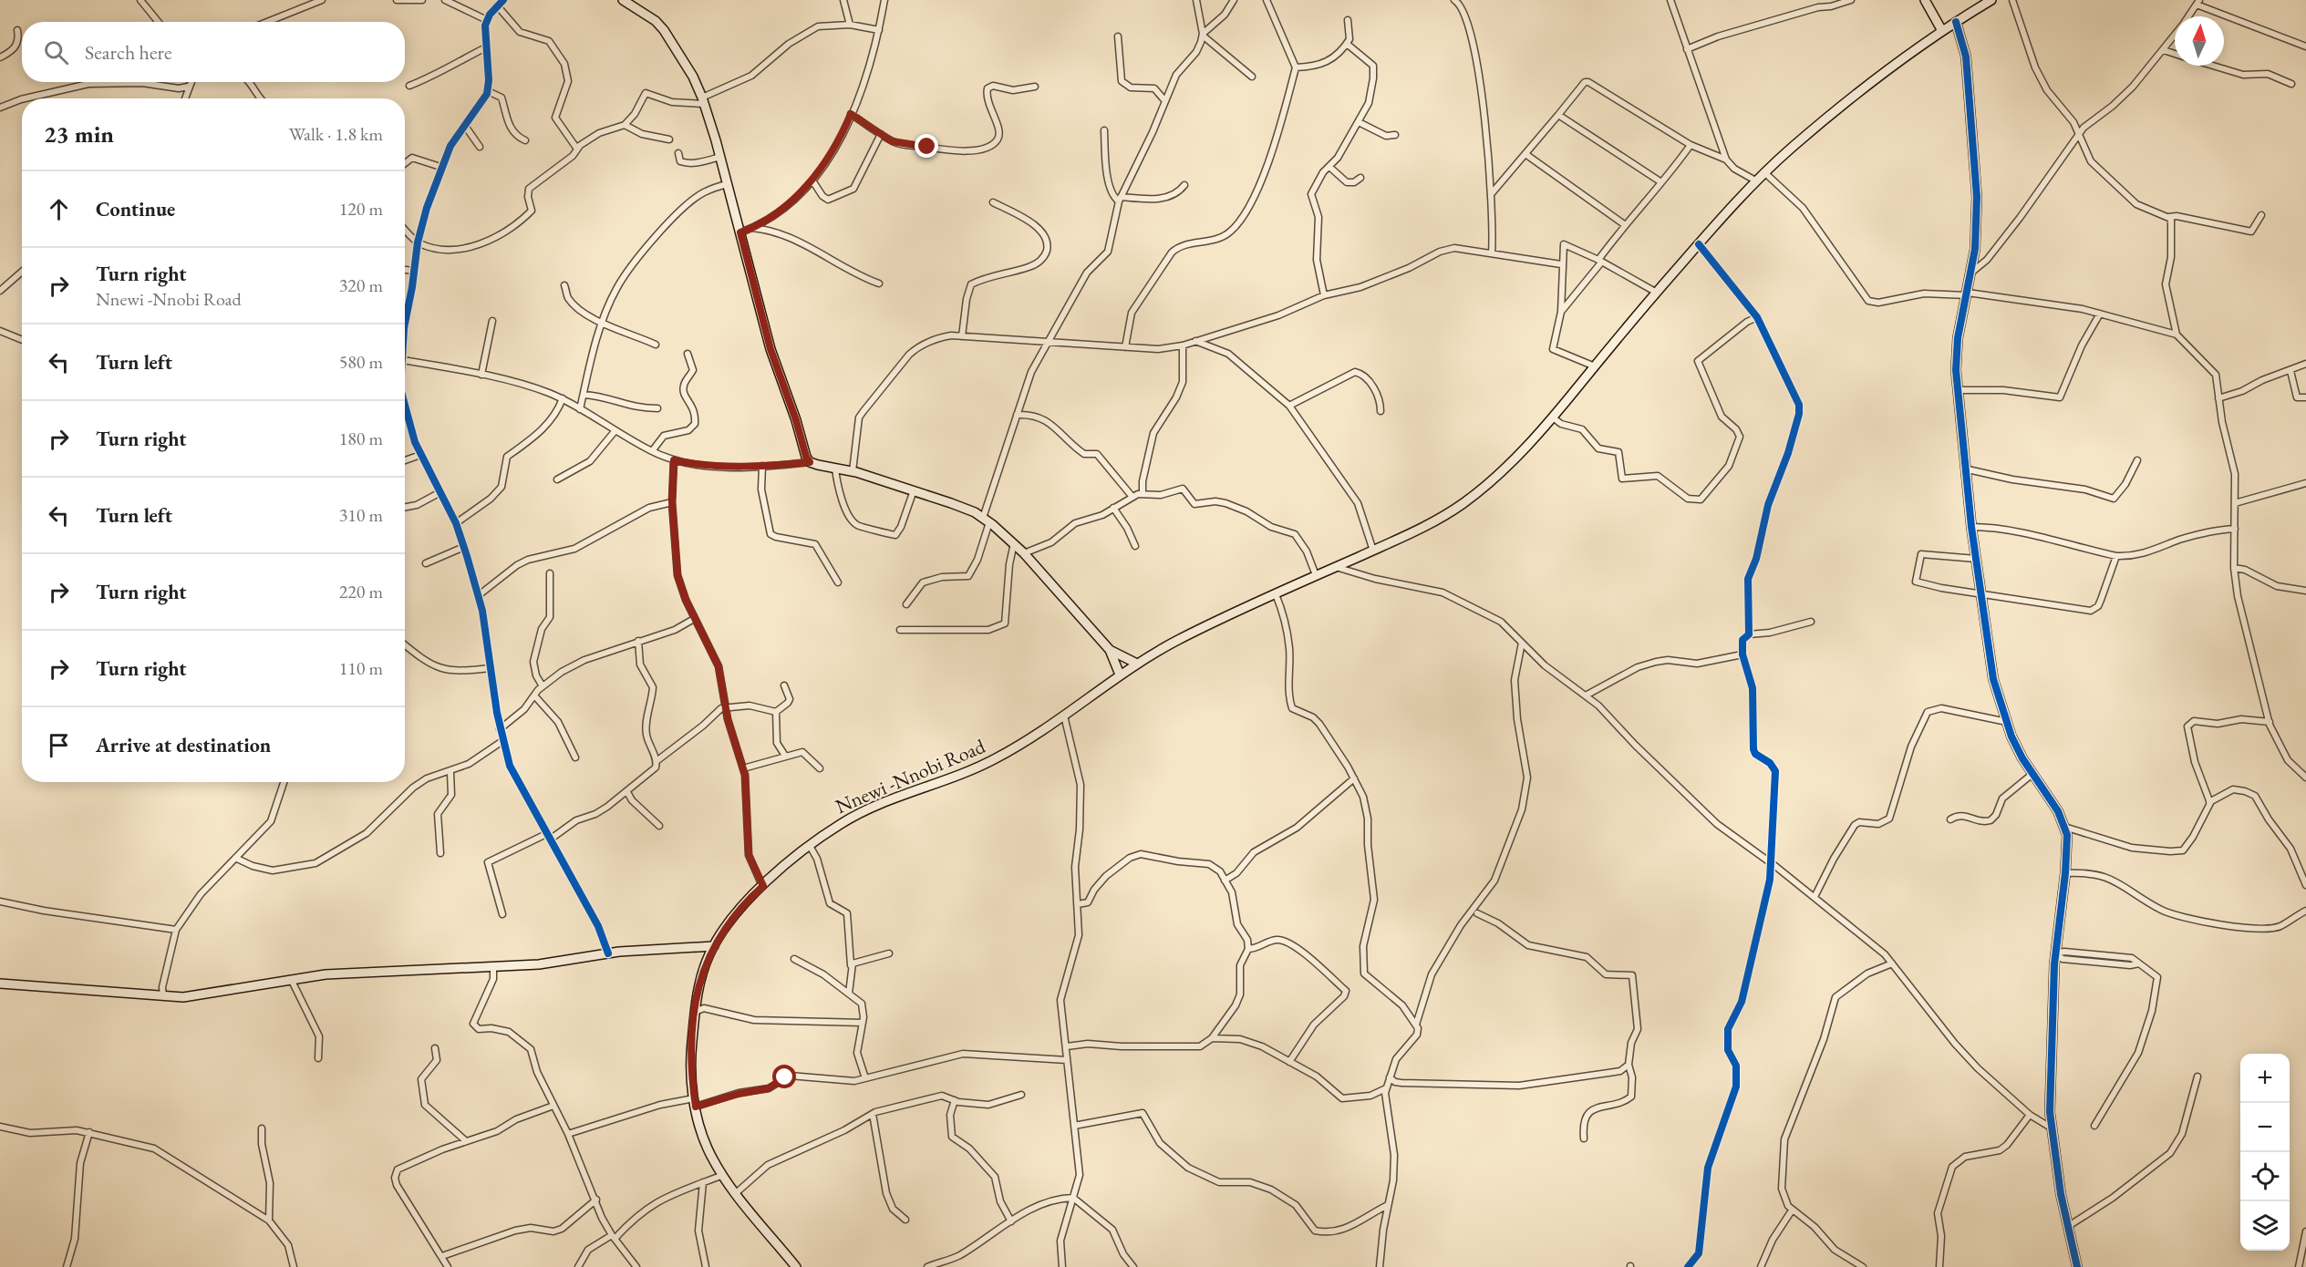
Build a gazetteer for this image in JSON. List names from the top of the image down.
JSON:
{
  "streets": {
    "main road": ["Nnewi -Nnobi Road"]
  },
  "north": "top",
  "page": {
    "search": "Search here",
    "heading": ["23 min", "Walk · 1.8 km"],
    "list": [
      ["Continue", "120 m"],
      ["Turn right", "Nnewi -Nnobi Road", "320 m"],
      ["Turn left", "580 m"],
      ["Turn right", "180 m"],
      ["Turn left", "310 m"],
      ["Turn right", "220 m"],
      ["Turn right", "110 m"],
      "Arrive at destination"
    ],
    "map_buttons": ["+", "−"]
  }
}
